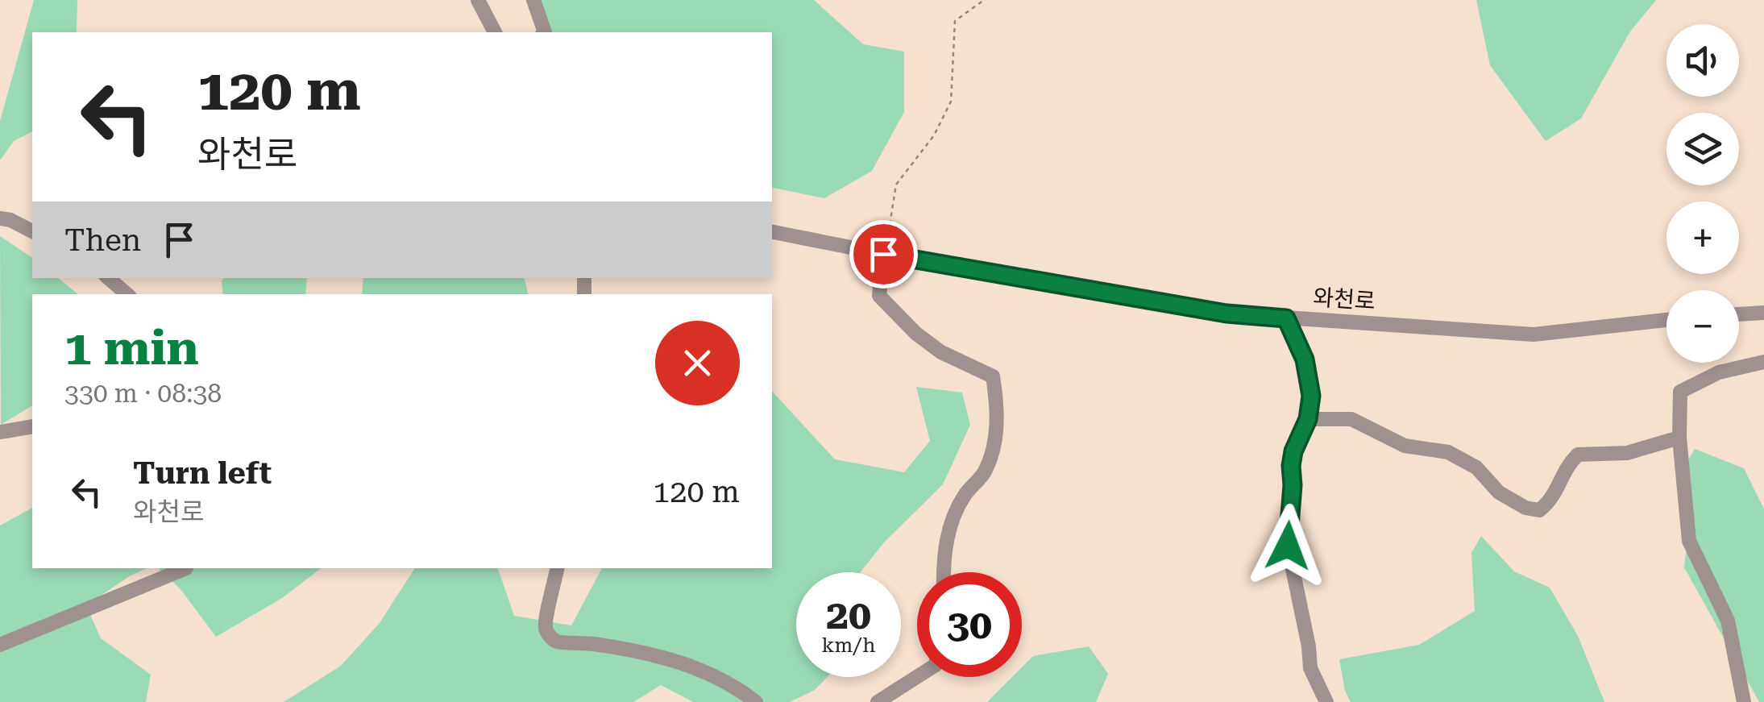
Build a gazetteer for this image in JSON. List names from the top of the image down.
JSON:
{
  "streets": {
    "street": ["와천로"]
  },
  "page": {
    "map_buttons": ["+", "−"],
    "turn": ["120 m", "와천로"],
    "then": "Then",
    "heading": ["1 min", "330 m · 08:38"],
    "list": [
      {
        "name": "Turn left",
        "note": "와천로",
        "value": "120 m"
      }
    ],
    "speed": "20 km/h",
    "limit": "30"
  }
}
